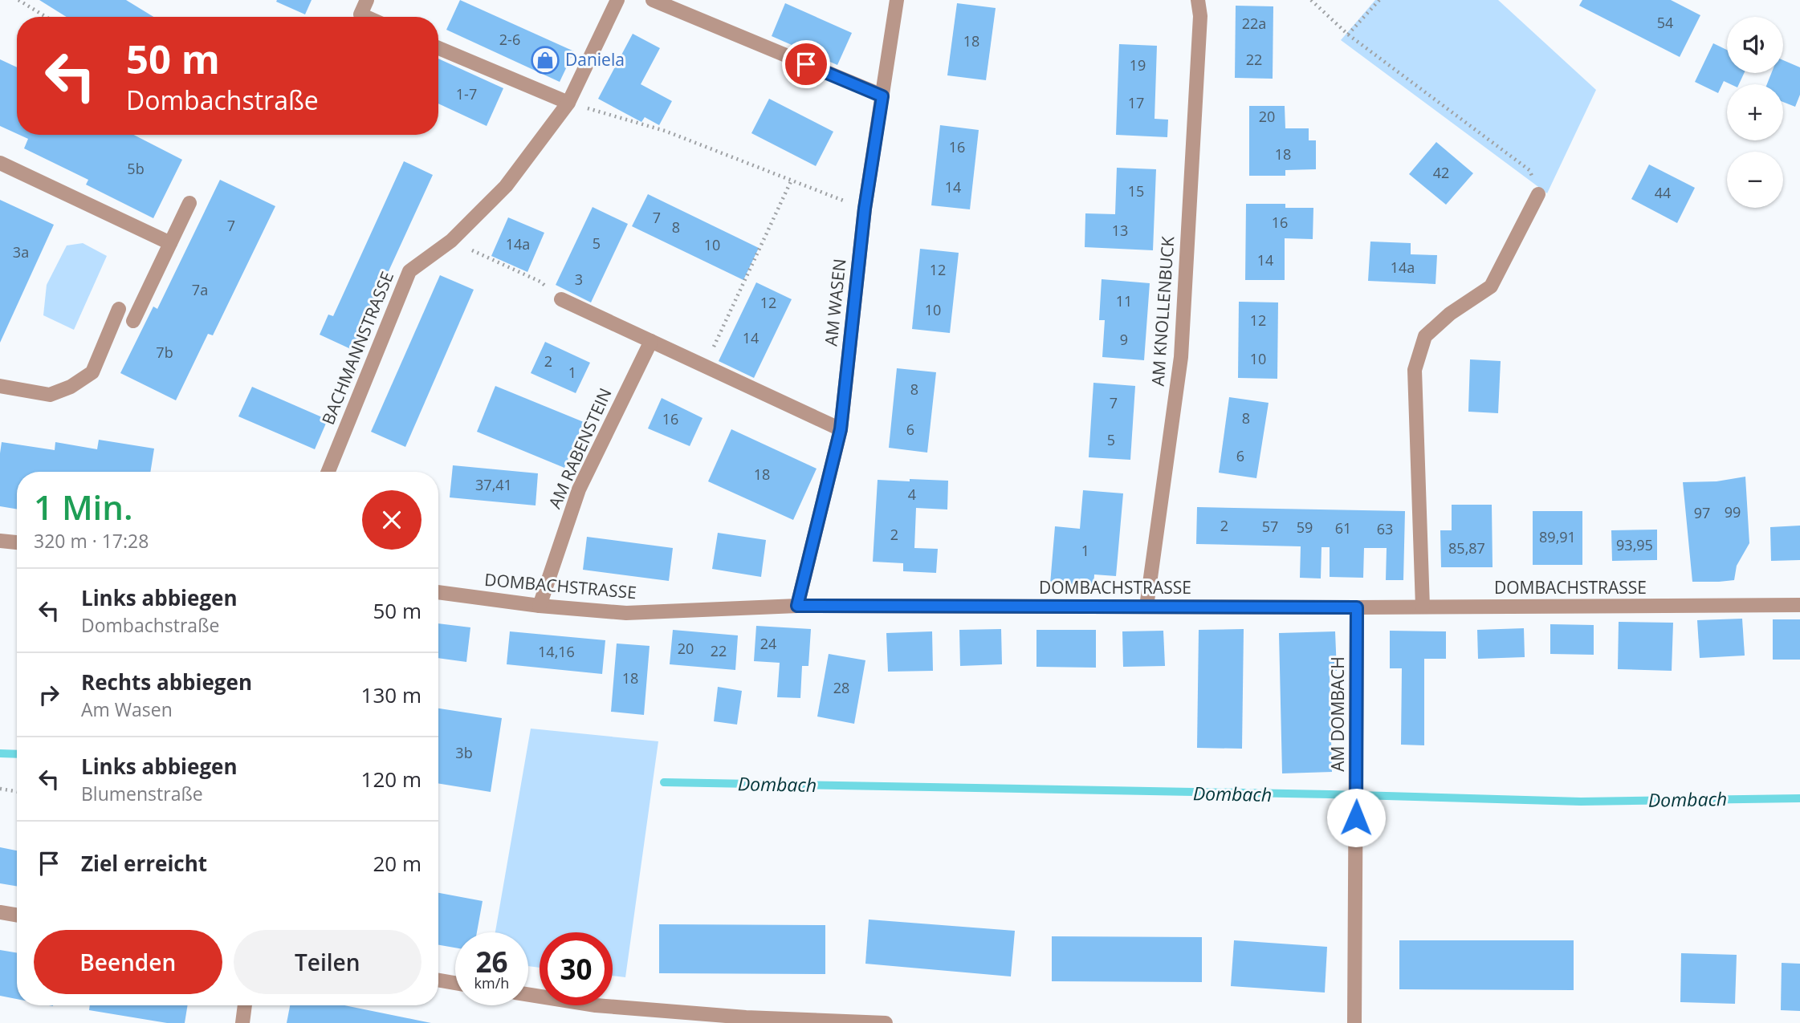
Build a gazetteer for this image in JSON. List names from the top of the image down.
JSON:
{
  "streets": {
    "street": [
      "AM WASEN",
      "AM KNOLLENBUCK",
      "BACHMANNSTRASSE",
      "AM RABENSTEIN",
      "DOMBACHSTRASSE",
      "AM DOMBACH"
    ]
  },
  "crossings": [
    ["AM WASEN", "DOMBACHSTRASSE"],
    ["AM KNOLLENBUCK", "DOMBACHSTRASSE"],
    ["AM RABENSTEIN", "DOMBACHSTRASSE"],
    ["DOMBACHSTRASSE", "AM DOMBACH"]
  ],
  "water": ["Dombach"],
  "places": {
    "shop": ["Daniela"]
  },
  "house_numbers": [
    "54",
    "22a",
    "2-6",
    "18",
    "22",
    "19",
    "1-7",
    "17",
    "20",
    "16",
    "18",
    "5b",
    "42",
    "14",
    "15",
    "44",
    "7",
    "16",
    "7",
    "8",
    "13",
    "5",
    "14a",
    "10",
    "3a",
    "14",
    "14a",
    "12",
    "3",
    "7a",
    "11",
    "12",
    "10",
    "12",
    "14",
    "9",
    "7b",
    "10",
    "2",
    "1",
    "8",
    "7",
    "8",
    "16",
    "6",
    "5",
    "6",
    "18",
    "37,41",
    "4",
    "99",
    "97",
    "2",
    "57",
    "59",
    "61",
    "63",
    "2",
    "89,91",
    "93,95",
    "85,87",
    "1",
    "24",
    "20",
    "22",
    "14,16",
    "18",
    "28",
    "3b"
  ],
  "page": {
    "map_buttons": ["+", "−"],
    "turn": ["50 m", "Dombachstraße"],
    "heading": ["1 Min.", "320 m · 17:28"],
    "list": [
      {
        "name": "Links abbiegen",
        "note": "Dombachstraße",
        "value": "50 m"
      },
      {
        "name": "Rechts abbiegen",
        "note": "Am Wasen",
        "value": "130 m"
      },
      {
        "name": "Links abbiegen",
        "note": "Blumenstraße",
        "value": "120 m"
      },
      {
        "name": "Ziel erreicht",
        "value": "20 m"
      }
    ],
    "buttons": ["Beenden", "Teilen"],
    "speed": "26 km/h",
    "limit": "30"
  }
}
